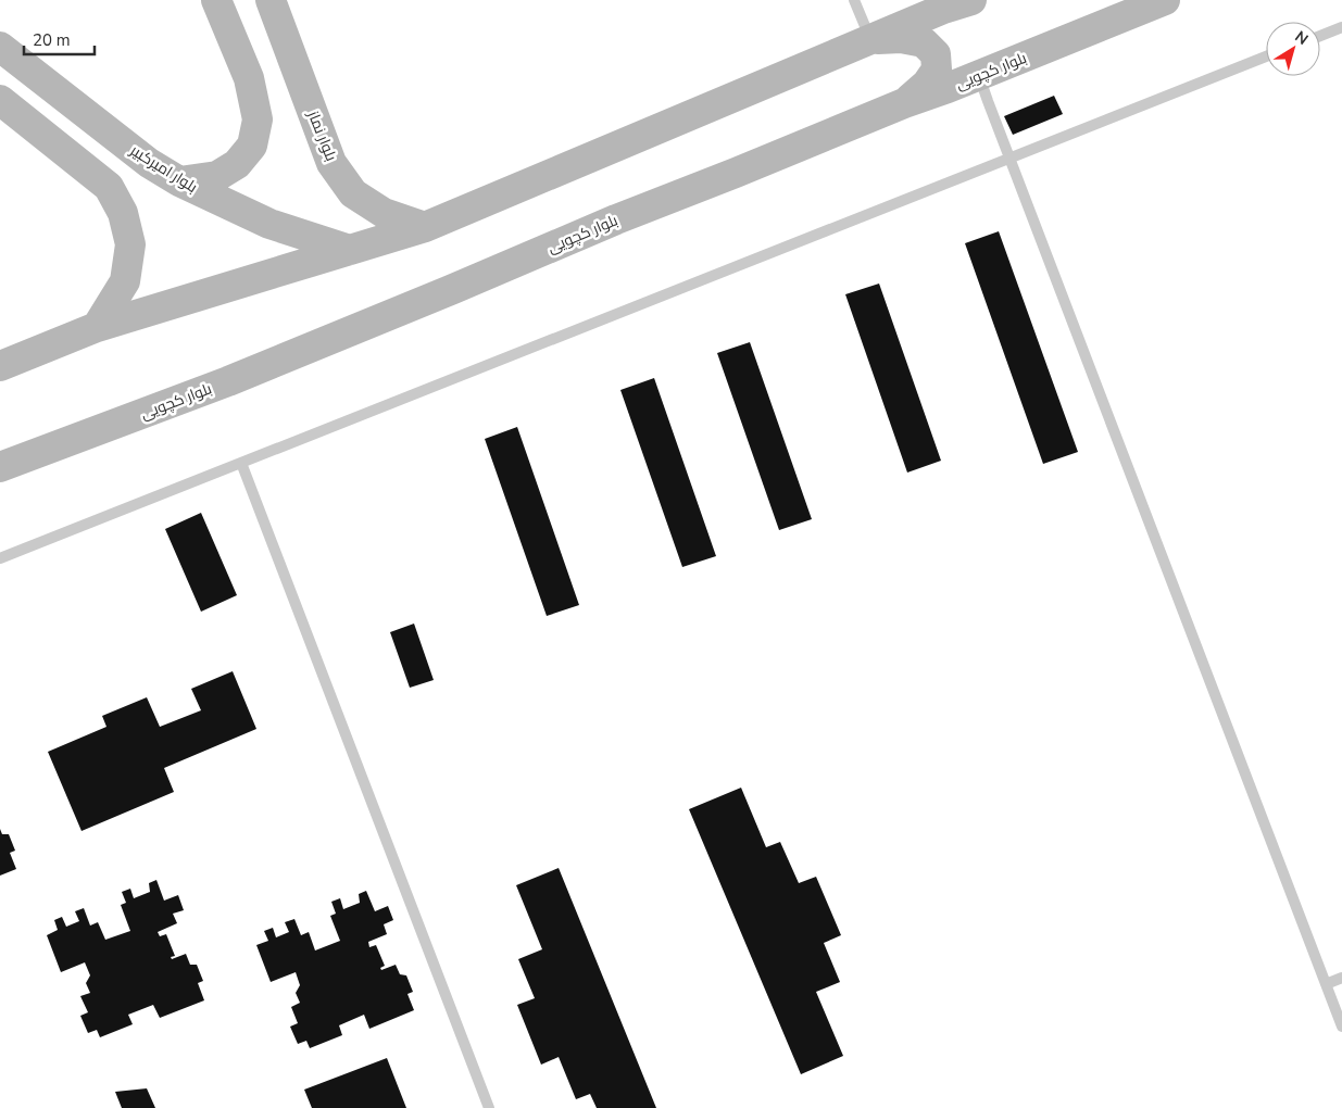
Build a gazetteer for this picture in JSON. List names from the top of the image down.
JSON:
{
  "streets": {
    "main road": ["بلوار کچویی", "بلوار نماز", "بلوار امیرکبیر"]
  },
  "scale_bar": "20 m",
  "north": "top right"
}
